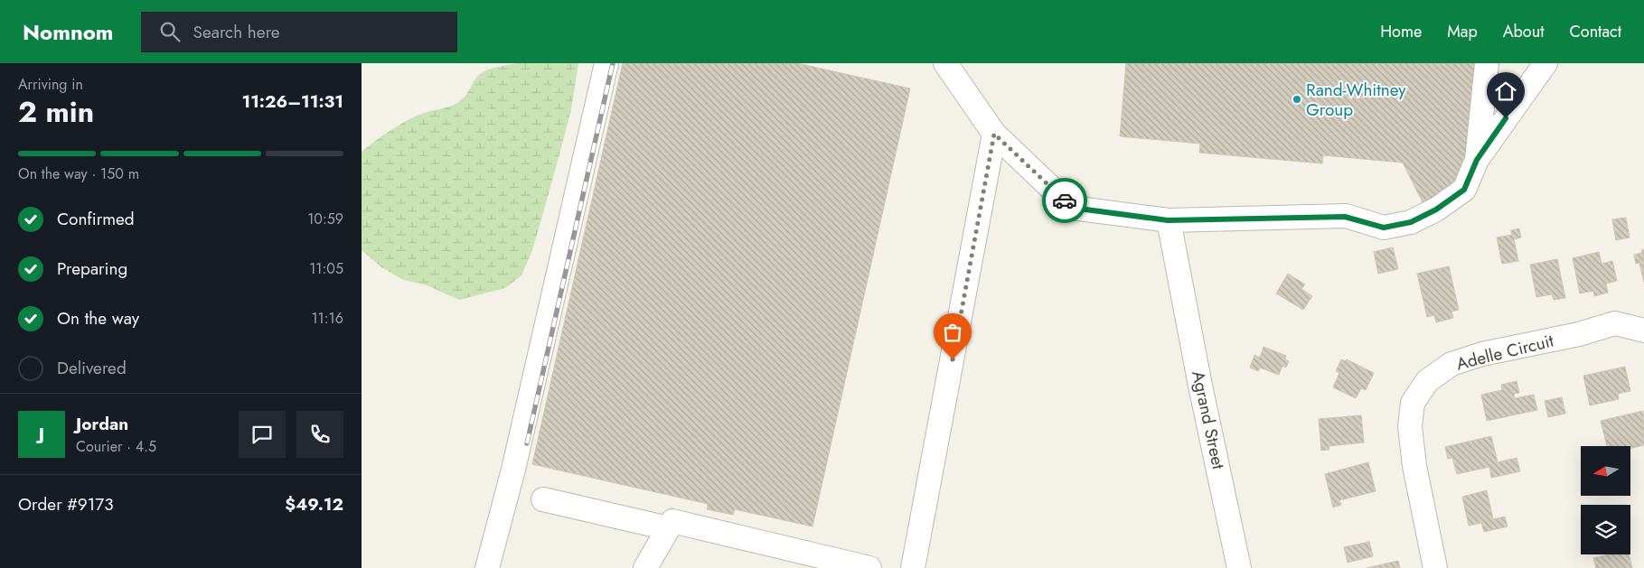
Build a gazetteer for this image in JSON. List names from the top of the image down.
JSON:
{
  "streets": {
    "street": ["Adelle Circuit", "Agrand Street"]
  },
  "places": ["Rand-Whitney Group"],
  "north": "left",
  "page": {
    "header": "Nomnom",
    "search": "Search here",
    "nav": [
      "Home",
      "Map",
      "About",
      "Contact"
    ],
    "heading": ["2 min", "Arriving in", "11:26–11:31"],
    "panel": [
      "Jordan",
      "Courier · 4.5",
      "Order #9173",
      "$49.12"
    ],
    "bar": "On the way · 150 m",
    "list": [
      ["Confirmed", "10:59"],
      ["Preparing", "11:05"],
      ["On the way", "11:16"],
      "Delivered"
    ],
    "round": "J"
  }
}
